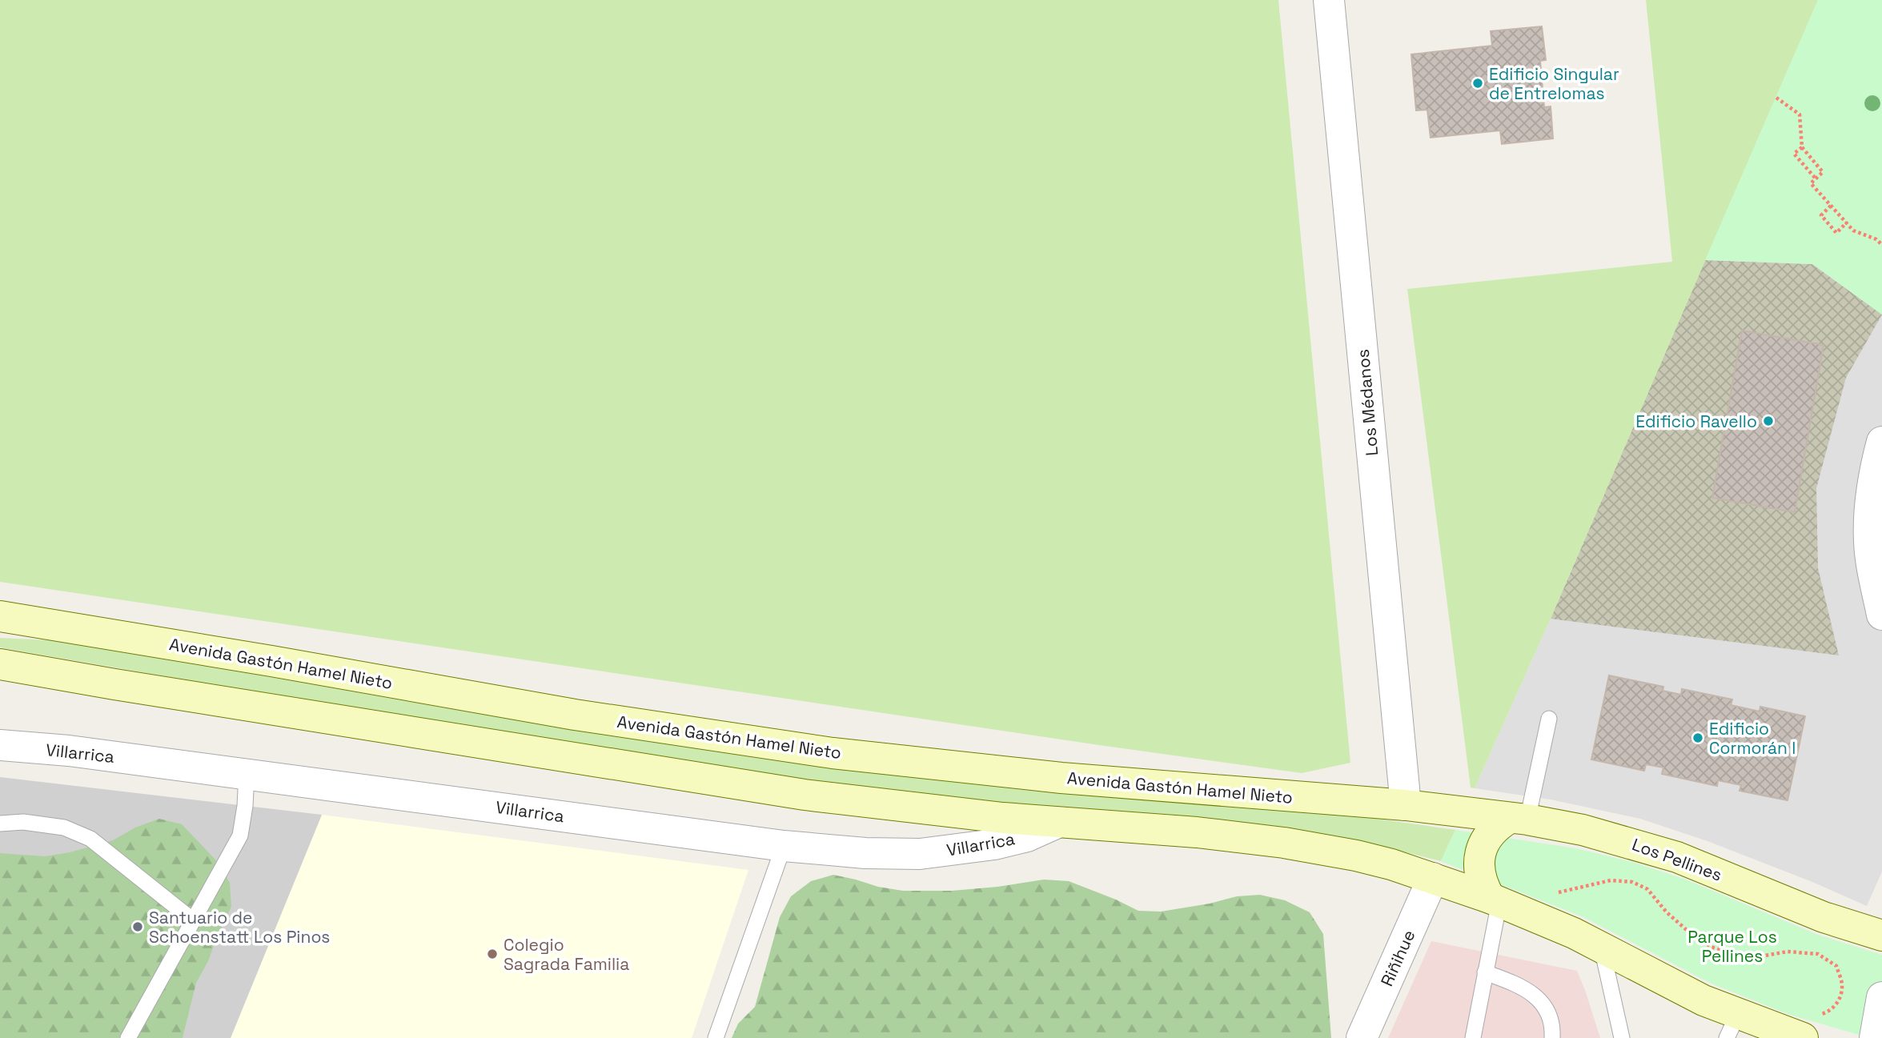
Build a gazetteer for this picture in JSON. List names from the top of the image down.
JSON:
{
  "streets": {
    "main road": ["Avenida Gastón Hamel Nieto", "Los Pellines"],
    "street": ["Los Médanos", "Villarrica", "Riñihue"]
  },
  "crossings": [
    ["Los Médanos", "Avenida Gastón Hamel Nieto"],
    ["Avenida Gastón Hamel Nieto", "Los Pellines"]
  ],
  "parks": ["Parque Los Pellines"],
  "places": [
    "Edificio Singular de Entrelomas",
    "Edificio Ravello",
    "Edificio Cormorán I",
    "Santuario de Schoenstatt Los Pinos",
    "Colegio Sagrada Familia"
  ]
}
